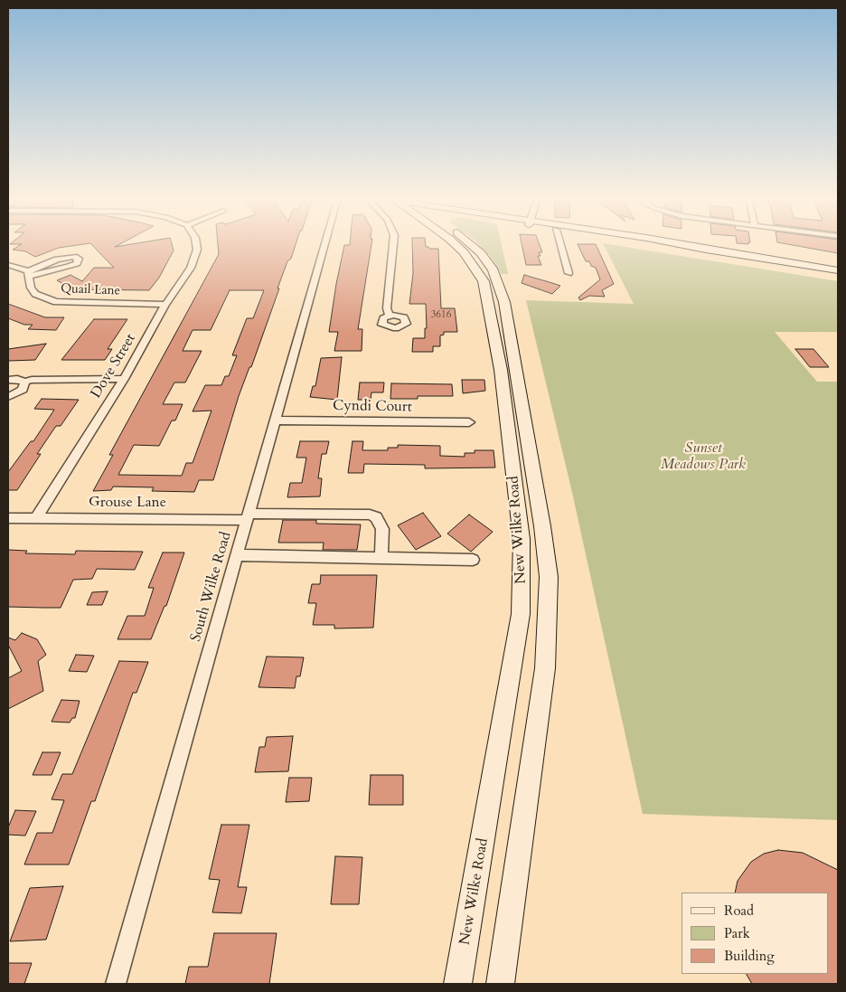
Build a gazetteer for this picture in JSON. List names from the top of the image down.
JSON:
{
  "streets": {
    "main road": ["New Wilke Road"],
    "street": [
      "Quail Lane",
      "Dove Street",
      "Cyndi Court",
      "Grouse Lane",
      "South Wilke Road"
    ]
  },
  "crossings": [
    ["Quail Lane", "Dove Street"],
    ["Dove Street", "Grouse Lane"],
    ["Cyndi Court", "South Wilke Road"],
    ["Grouse Lane", "South Wilke Road"]
  ],
  "parks": ["Sunset Meadows Park"],
  "house_numbers": ["3616"],
  "legend": ["Road", "Park", "Building"]
}
